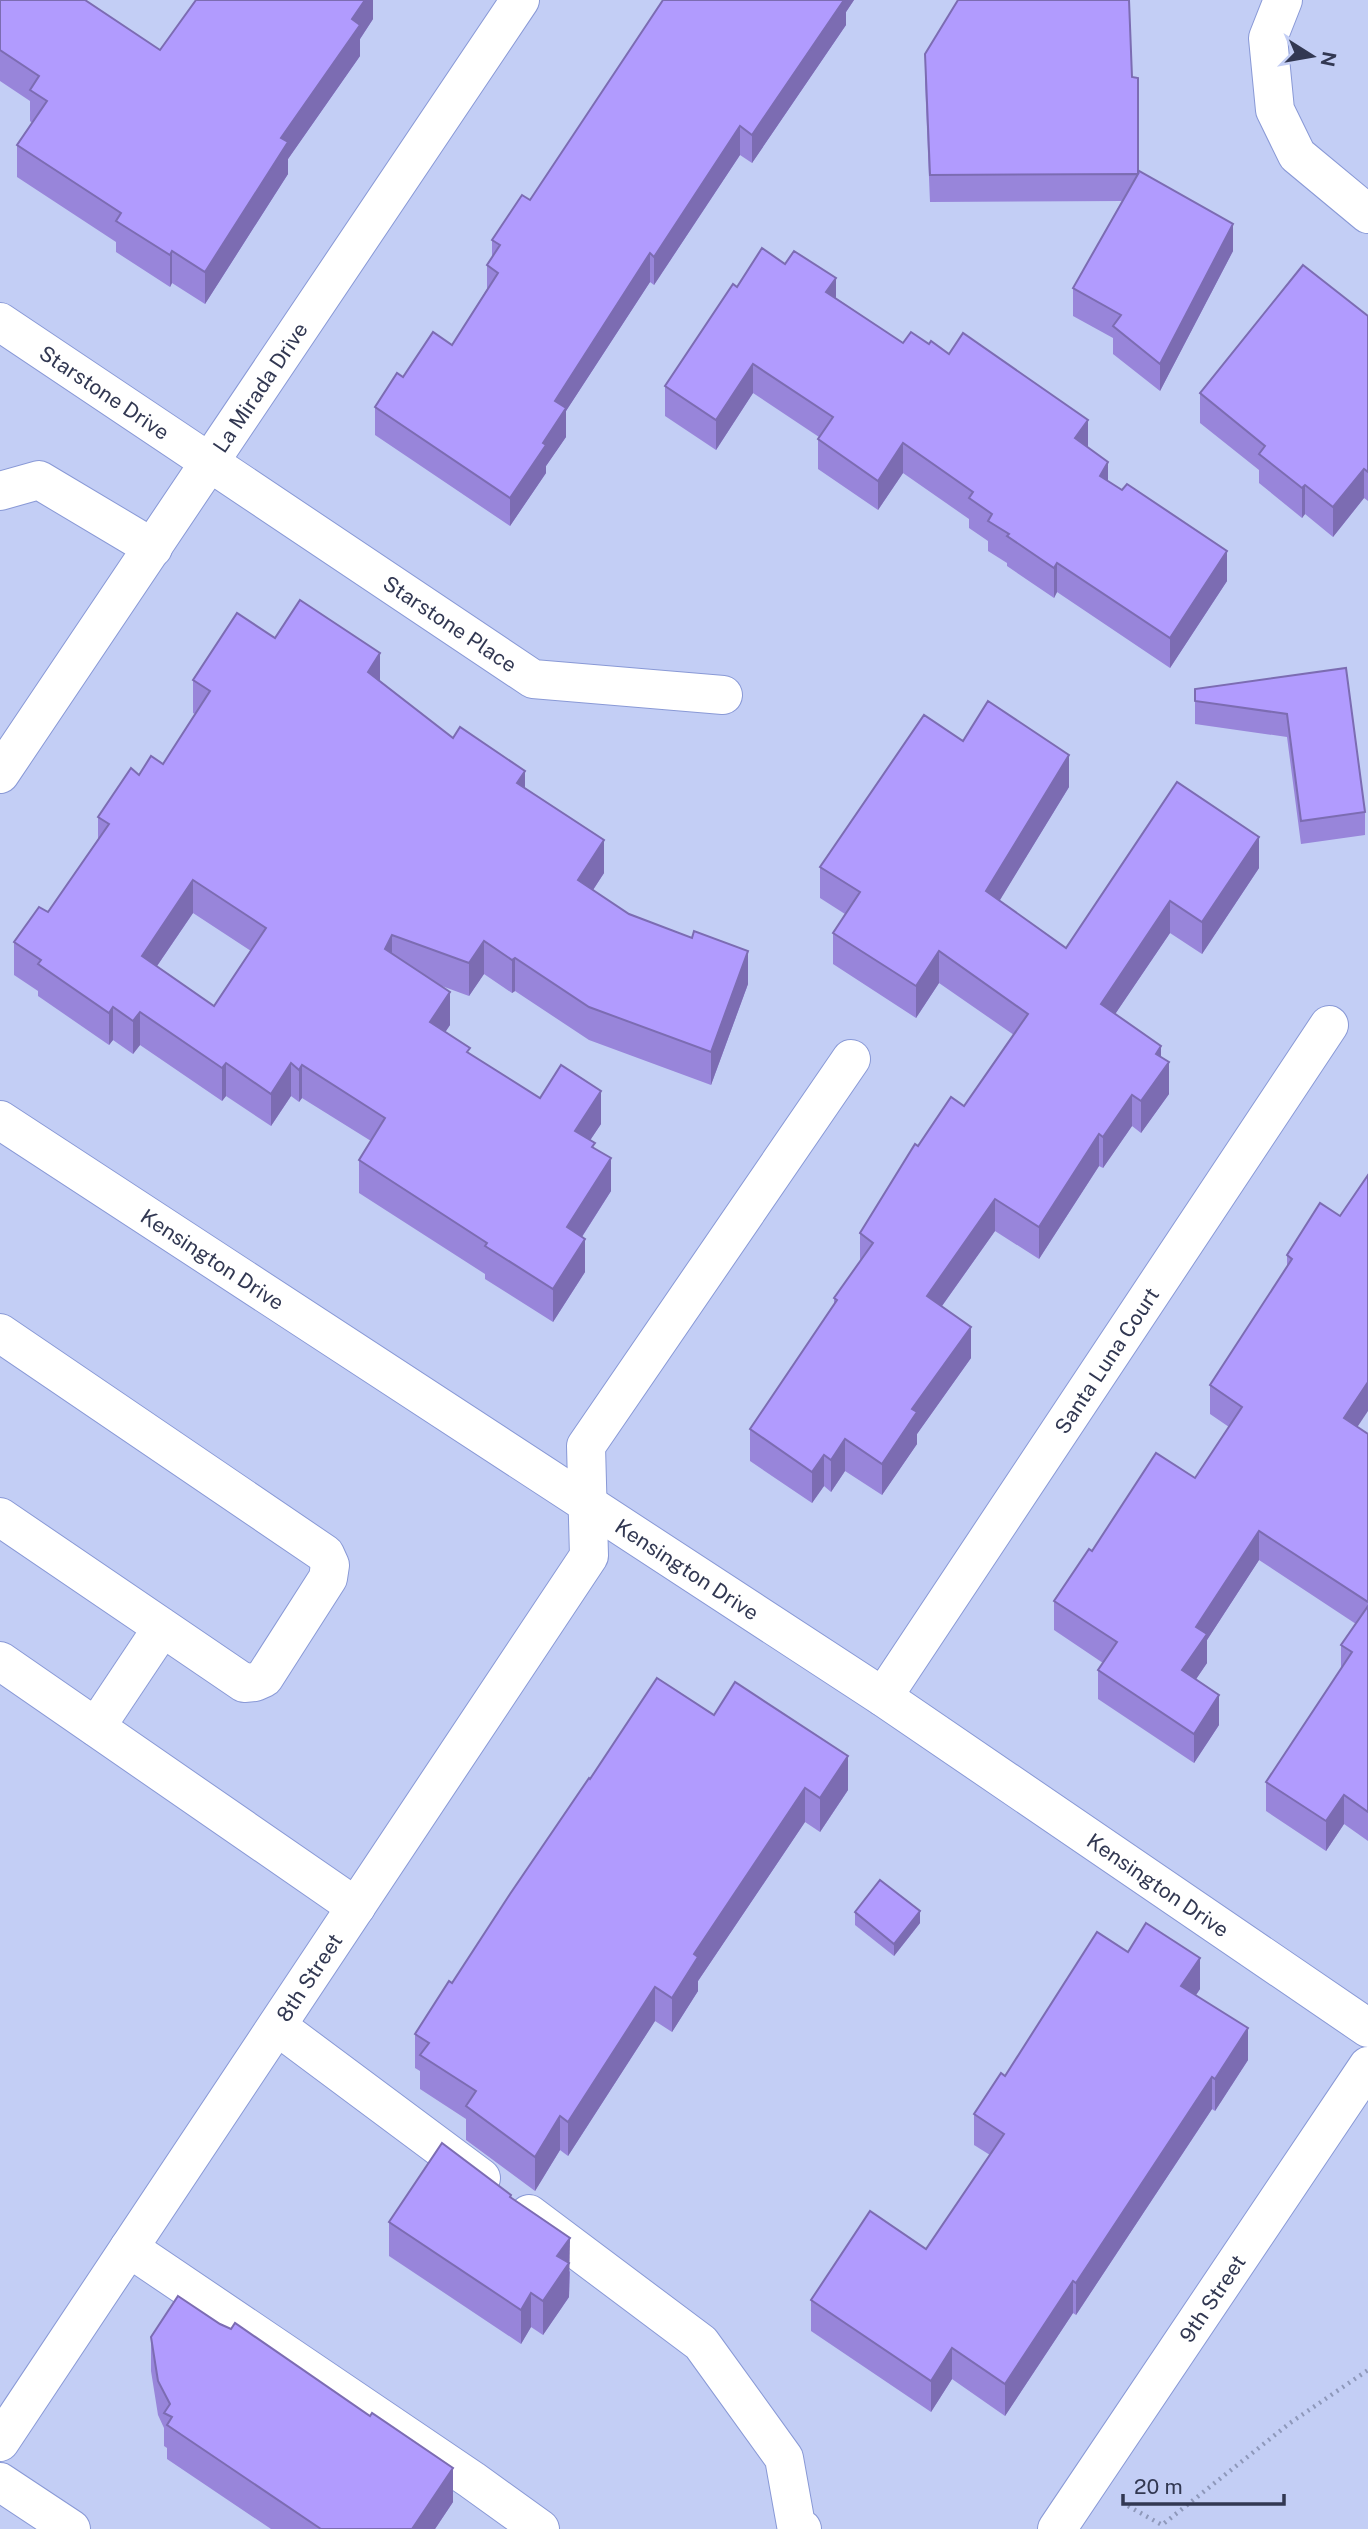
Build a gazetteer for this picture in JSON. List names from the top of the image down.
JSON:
{
  "streets": {
    "street": [
      "La Mirada Drive",
      "Starstone Drive",
      "Starstone Place",
      "Kensington Drive",
      "Santa Luna Court",
      "8th Street",
      "9th Street"
    ]
  },
  "crossings": [
    ["La Mirada Drive", "Starstone Drive"],
    ["La Mirada Drive", "Starstone Place"],
    ["Starstone Drive", "Starstone Place"],
    ["Kensington Drive", "Santa Luna Court"],
    ["Kensington Drive", "8th Street"]
  ],
  "scale_bar": "20 m",
  "north": "right"
}
